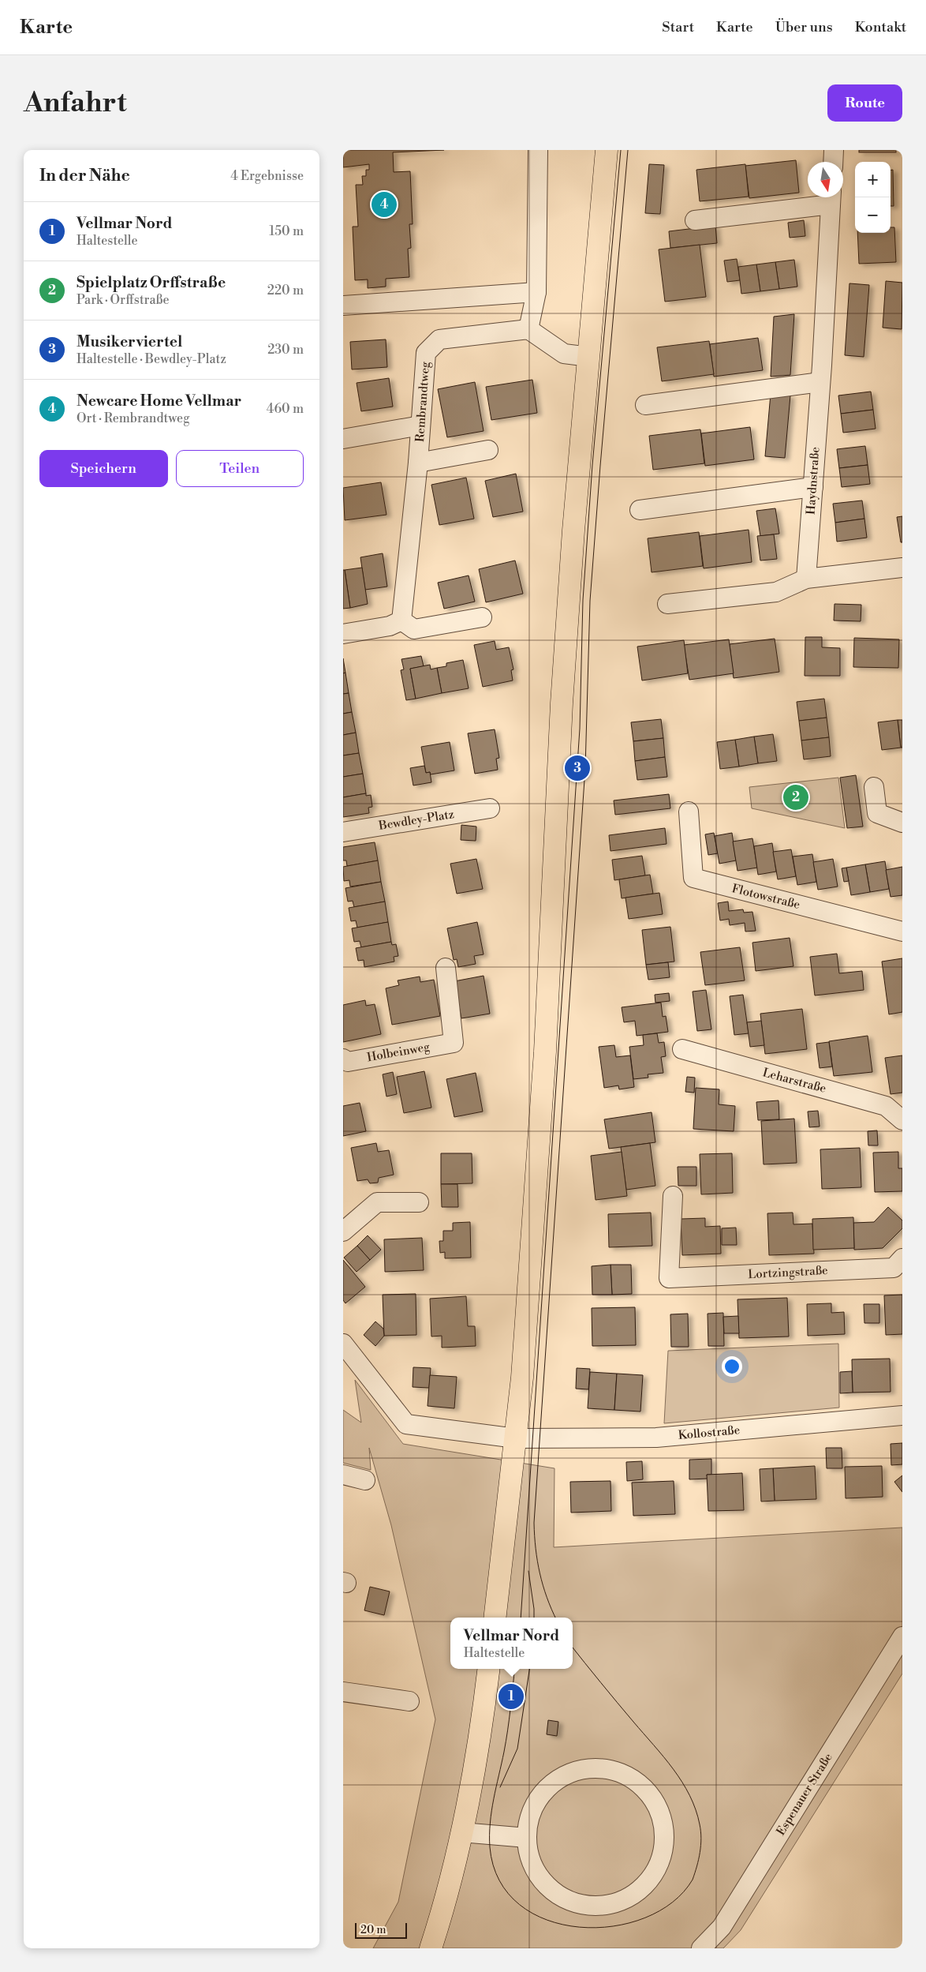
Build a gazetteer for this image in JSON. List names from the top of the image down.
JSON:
{
  "streets": {
    "street": [
      "Rembrandtweg",
      "Haydnstraße",
      "Bewdley-Platz",
      "Flotowstraße",
      "Holbeinweg",
      "Leharstraße",
      "Lortzingstraße",
      "Kollostraße",
      "Espenauer Straße"
    ]
  },
  "scale_bar": "20 m",
  "north": "bottom",
  "page": {
    "header": "Karte",
    "nav": [
      "Start",
      "Karte",
      "Über uns",
      "Kontakt"
    ],
    "buttons": [
      "Route",
      ["Speichern", "Teilen"]
    ],
    "title": "Anfahrt",
    "heading": ["In der Nähe", "4 Ergebnisse"],
    "map_buttons": ["+", "−"],
    "pins": [
      "4",
      "3",
      "2",
      "1"
    ],
    "list": [
      {
        "mark": "1",
        "name": "Vellmar Nord",
        "note": "Haltestelle",
        "value": "150 m"
      },
      {
        "mark": "2",
        "name": "Spielplatz Orffstraße",
        "note": "Park · Orffstraße",
        "value": "220 m"
      },
      {
        "mark": "3",
        "name": "Musikerviertel",
        "note": "Haltestelle · Bewdley-Platz",
        "value": "230 m"
      },
      {
        "mark": "4",
        "name": "Newcare Home Vellmar",
        "note": "Ort · Rembrandtweg",
        "value": "460 m"
      }
    ],
    "popup": ["Vellmar Nord", "Haltestelle"],
    "scale": "20 m"
  }
}
